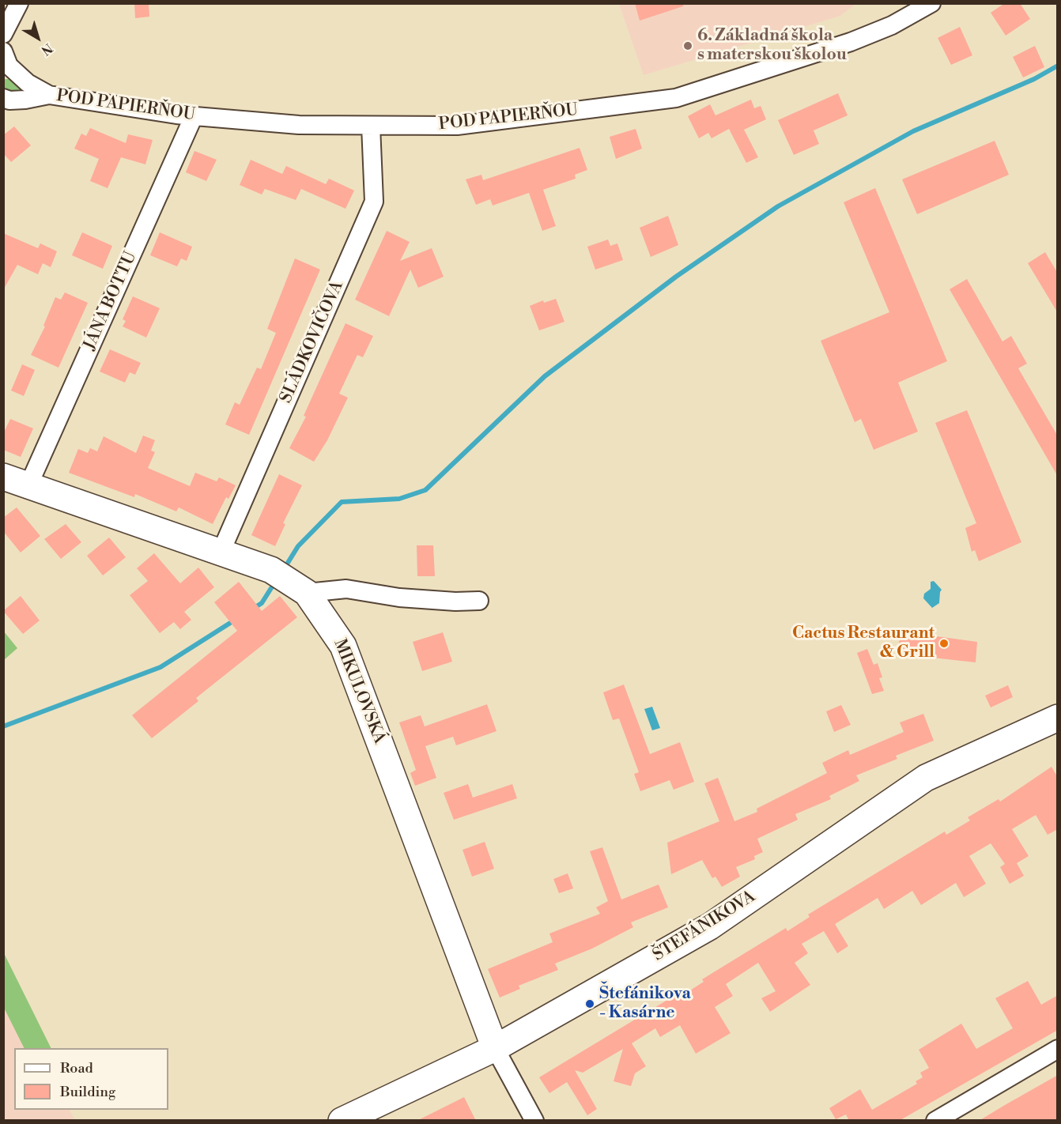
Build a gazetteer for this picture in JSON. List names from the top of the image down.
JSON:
{
  "streets": {
    "street": [
      "POD PAPIERŇOU",
      "JÁNA BOTTU",
      "SLÁDKOVIČOVA",
      "MIKULOVSKÁ",
      "ŠTEFÁNIKOVA"
    ]
  },
  "crossings": [
    ["POD PAPIERŇOU", "JÁNA BOTTU"],
    ["POD PAPIERŇOU", "SLÁDKOVIČOVA"],
    ["JÁNA BOTTU", "MIKULOVSKÁ"],
    ["SLÁDKOVIČOVA", "MIKULOVSKÁ"],
    ["MIKULOVSKÁ", "ŠTEFÁNIKOVA"]
  ],
  "places": ["6. Základná škola s materskou školou", "Cactus Restaurant & Grill", "Štefánikova - Kasárne"],
  "legend": ["Road", "Building"],
  "north": "bottom right"
}
